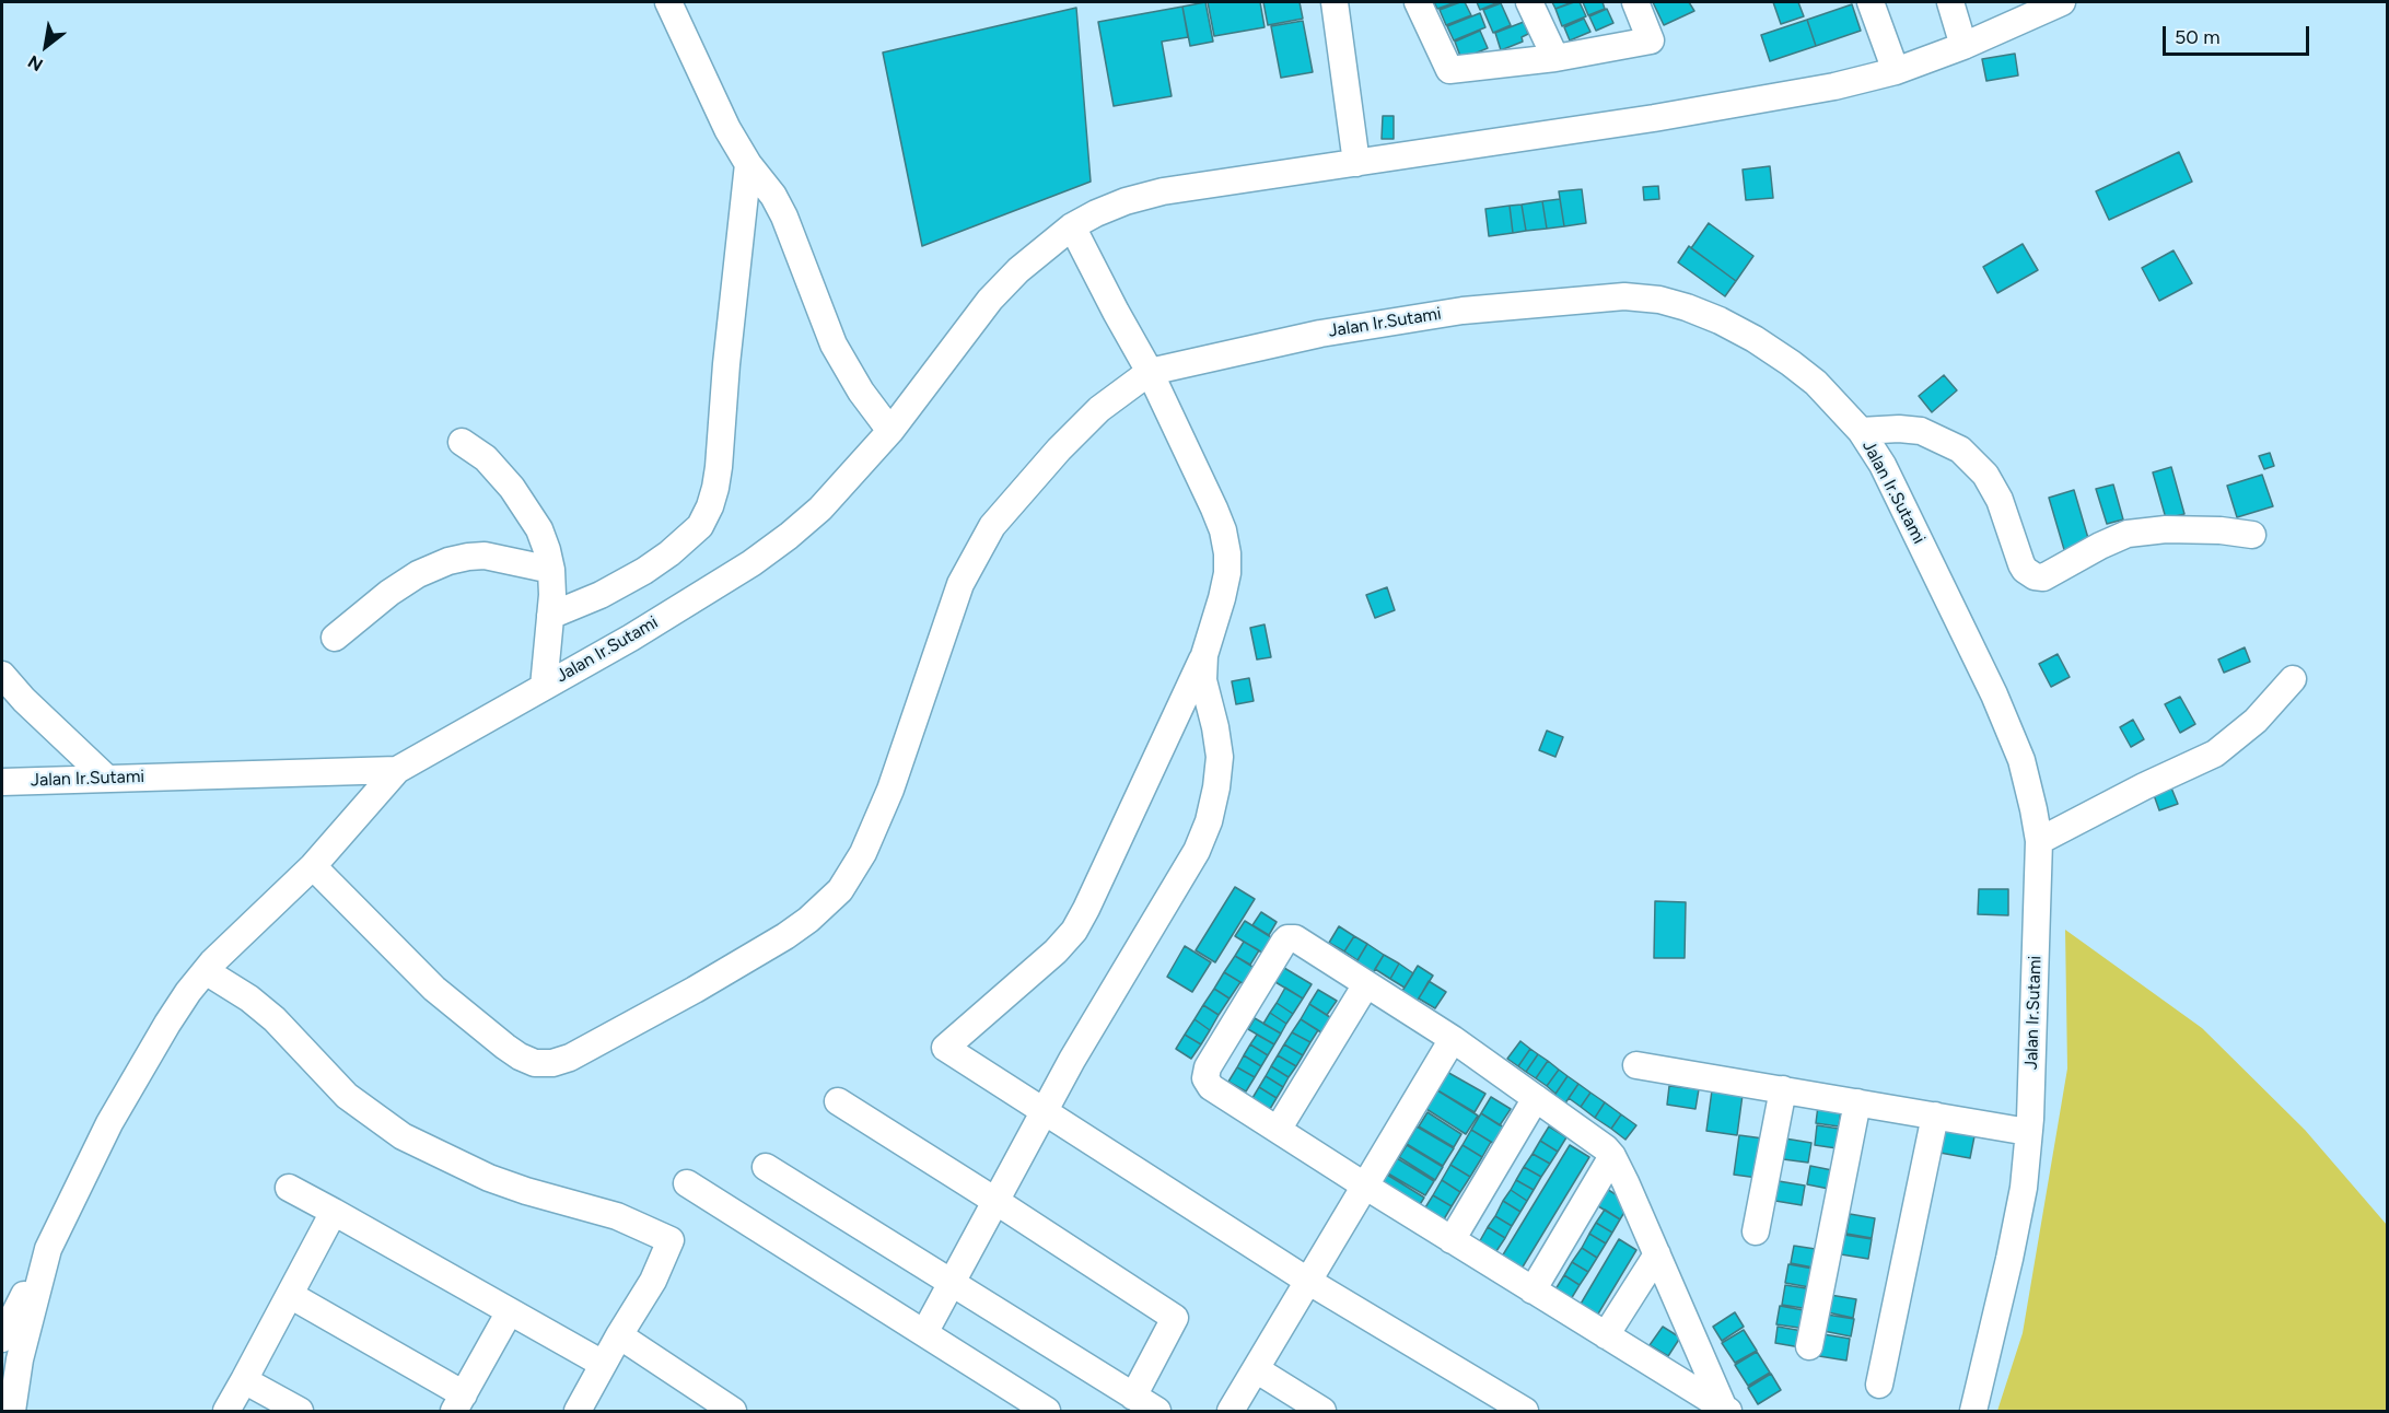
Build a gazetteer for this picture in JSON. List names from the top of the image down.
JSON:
{
  "streets": {
    "street": ["Jalan Ir.Sutami"]
  },
  "scale_bar": "50 m",
  "north": "bottom left"
}
